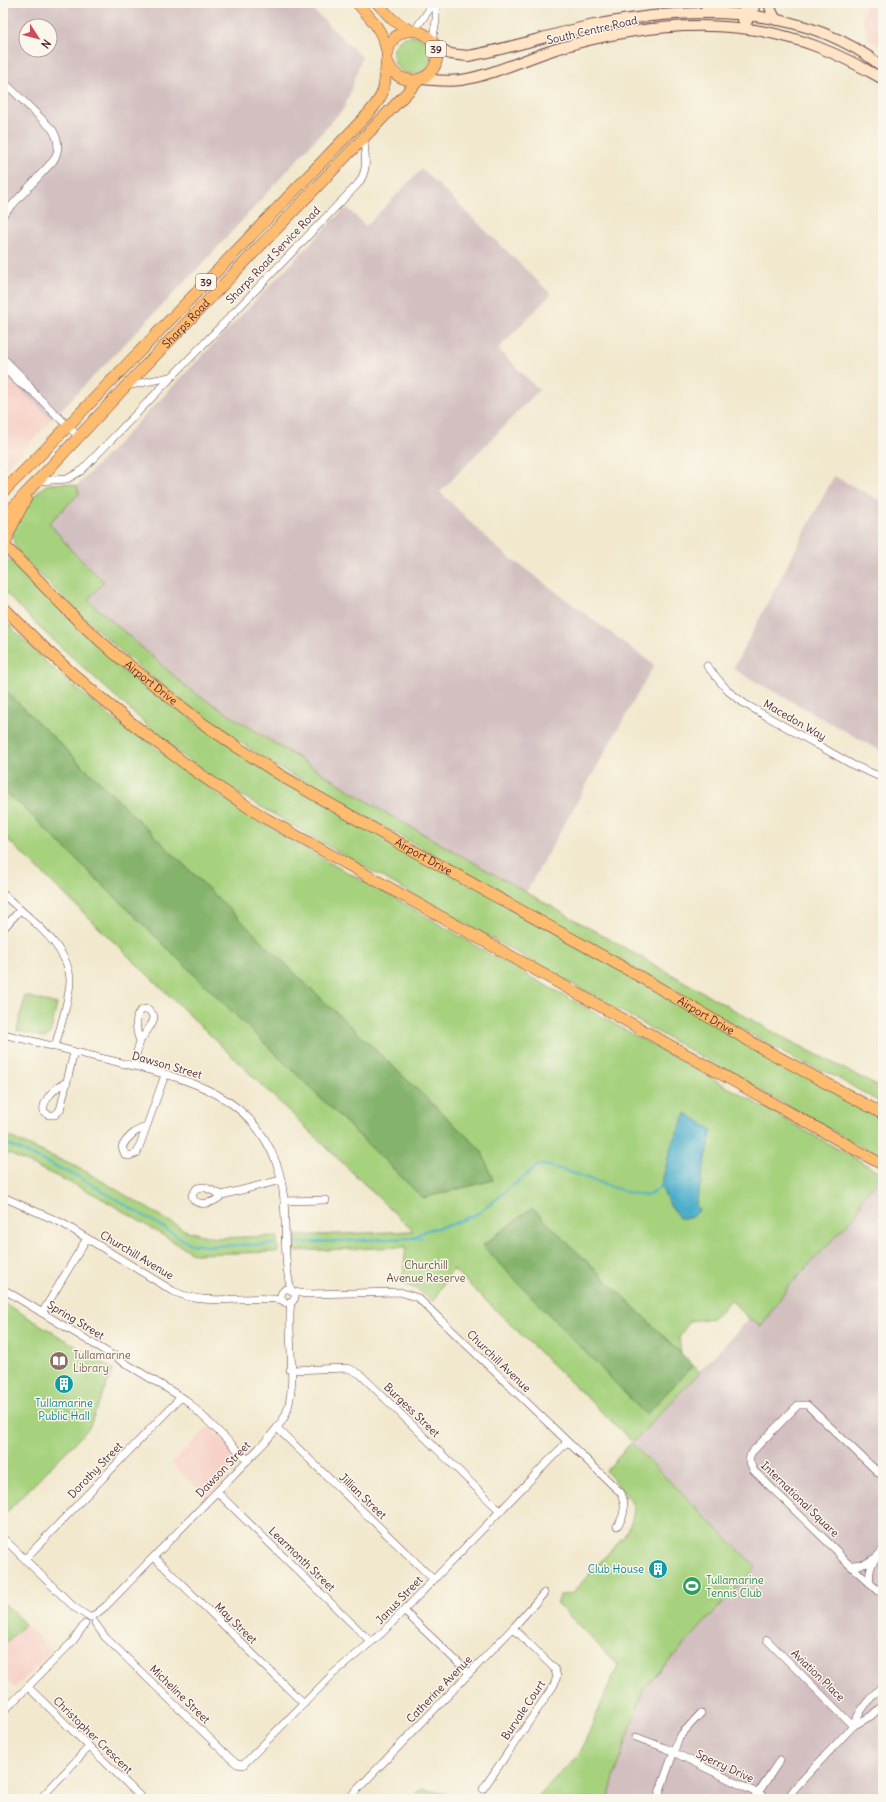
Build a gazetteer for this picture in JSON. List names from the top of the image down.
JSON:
{
  "streets": {
    "main road": ["39", "Sharps Road", "Airport Drive"],
    "street": [
      "South Centre Road",
      "Sharps Road Service Road",
      "Macedon Way",
      "Dawson Street",
      "Churchill Avenue",
      "Spring Street",
      "Burgess Street",
      "Dorothy Street",
      "Jillian Street",
      "International Square",
      "Learmonth Street",
      "Janus Street",
      "May Street",
      "Aviation Place",
      "Catherine Avenue",
      "Micheline Street",
      "Burvale Court",
      "Christopher Crescent",
      "Sperry Drive"
    ]
  },
  "crossings": [
    ["South Centre Road", "39"],
    ["South Centre Road", "Sharps Road"],
    ["39", "Sharps Road"],
    ["Sharps Road Service Road", "Sharps Road"],
    ["Dawson Street", "Churchill Avenue"],
    ["Dawson Street", "Spring Street"],
    ["Dawson Street", "Burgess Street"],
    ["Dawson Street", "Jillian Street"],
    ["Dawson Street", "Learmonth Street"],
    ["Dawson Street", "May Street"],
    ["Dawson Street", "Micheline Street"],
    ["Dawson Street", "Christopher Crescent"],
    ["Churchill Avenue", "Janus Street"],
    ["Spring Street", "Dorothy Street"],
    ["Burgess Street", "Janus Street"],
    ["Dorothy Street", "Micheline Street"],
    ["Jillian Street", "Janus Street"],
    ["Learmonth Street", "Janus Street"],
    ["Janus Street", "May Street"],
    ["Janus Street", "Micheline Street"],
    ["Catherine Avenue", "Burvale Court"]
  ],
  "parks": ["Churchill Avenue Reserve"],
  "places": {
    "library": ["Tullamarine Library"],
    "building": ["Tullamarine Public Hall", "Club House"],
    "sports": ["Tullamarine Tennis Club"]
  },
  "north": "bottom right"
}
